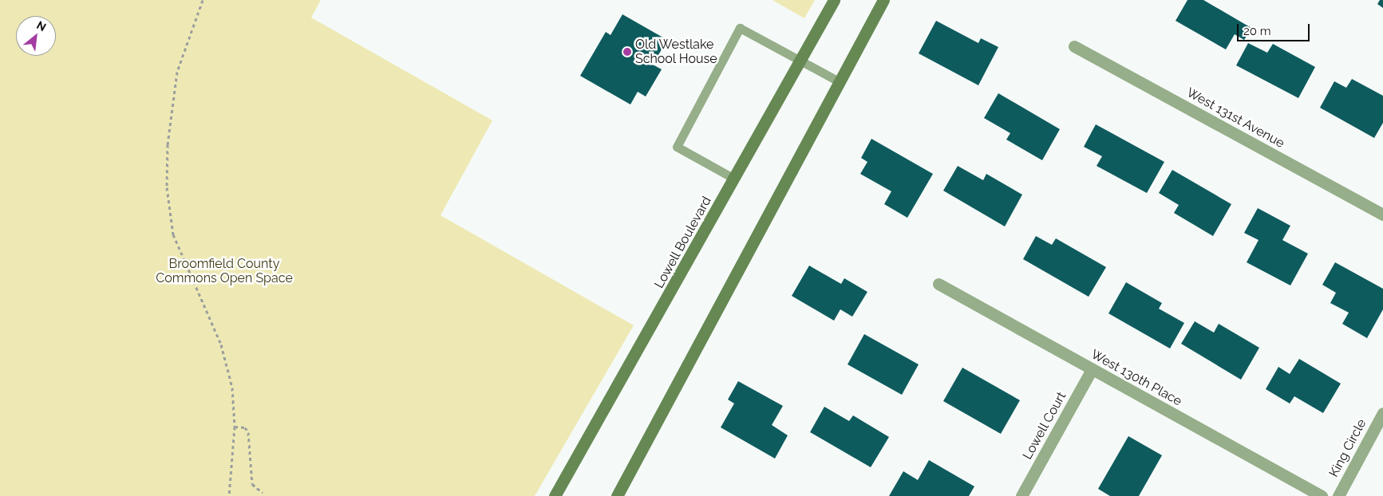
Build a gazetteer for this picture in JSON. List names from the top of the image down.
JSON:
{
  "streets": {
    "main road": ["Lowell Boulevard"],
    "street": [
      "West 131st Avenue",
      "West 130th Place",
      "Lowell Court",
      "King Circle"
    ]
  },
  "crossings": [
    ["West 130th Place", "Lowell Court"]
  ],
  "parks": ["Broomfield County Commons Open Space"],
  "places": ["Old Westlake School House"],
  "scale_bar": "20 m",
  "north": "top right"
}
